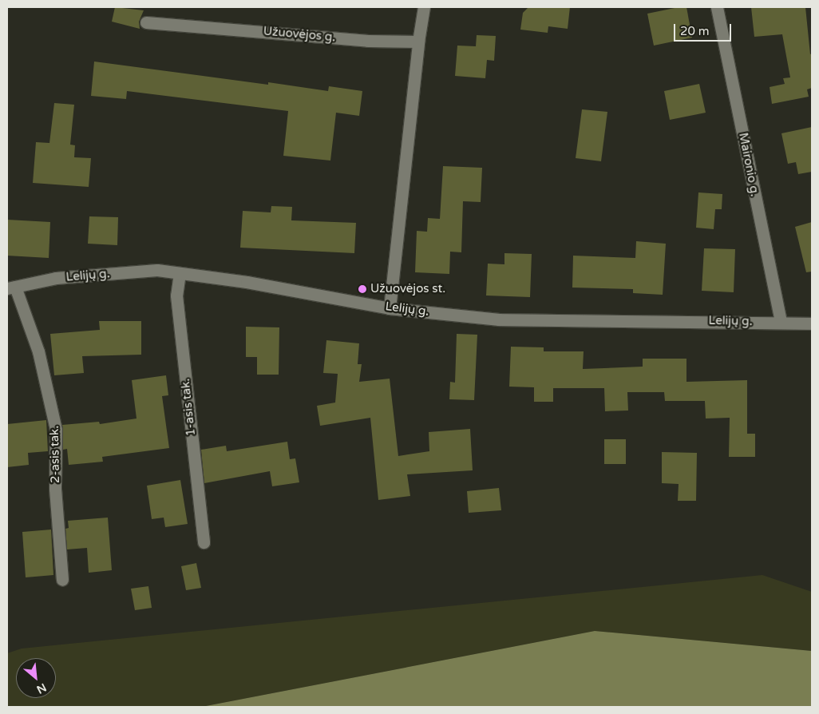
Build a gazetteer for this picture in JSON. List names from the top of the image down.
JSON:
{
  "streets": {
    "street": [
      "Užuovėjos g.",
      "Maironio g.",
      "Lelijų g.",
      "1-asis tak.",
      "2-asis tak."
    ]
  },
  "crossings": [
    ["Maironio g.", "Lelijų g."],
    ["Lelijų g.", "1-asis tak."],
    ["Lelijų g.", "2-asis tak."]
  ],
  "places": ["Užuovėjos st."],
  "scale_bar": "20 m",
  "north": "bottom right"
}
